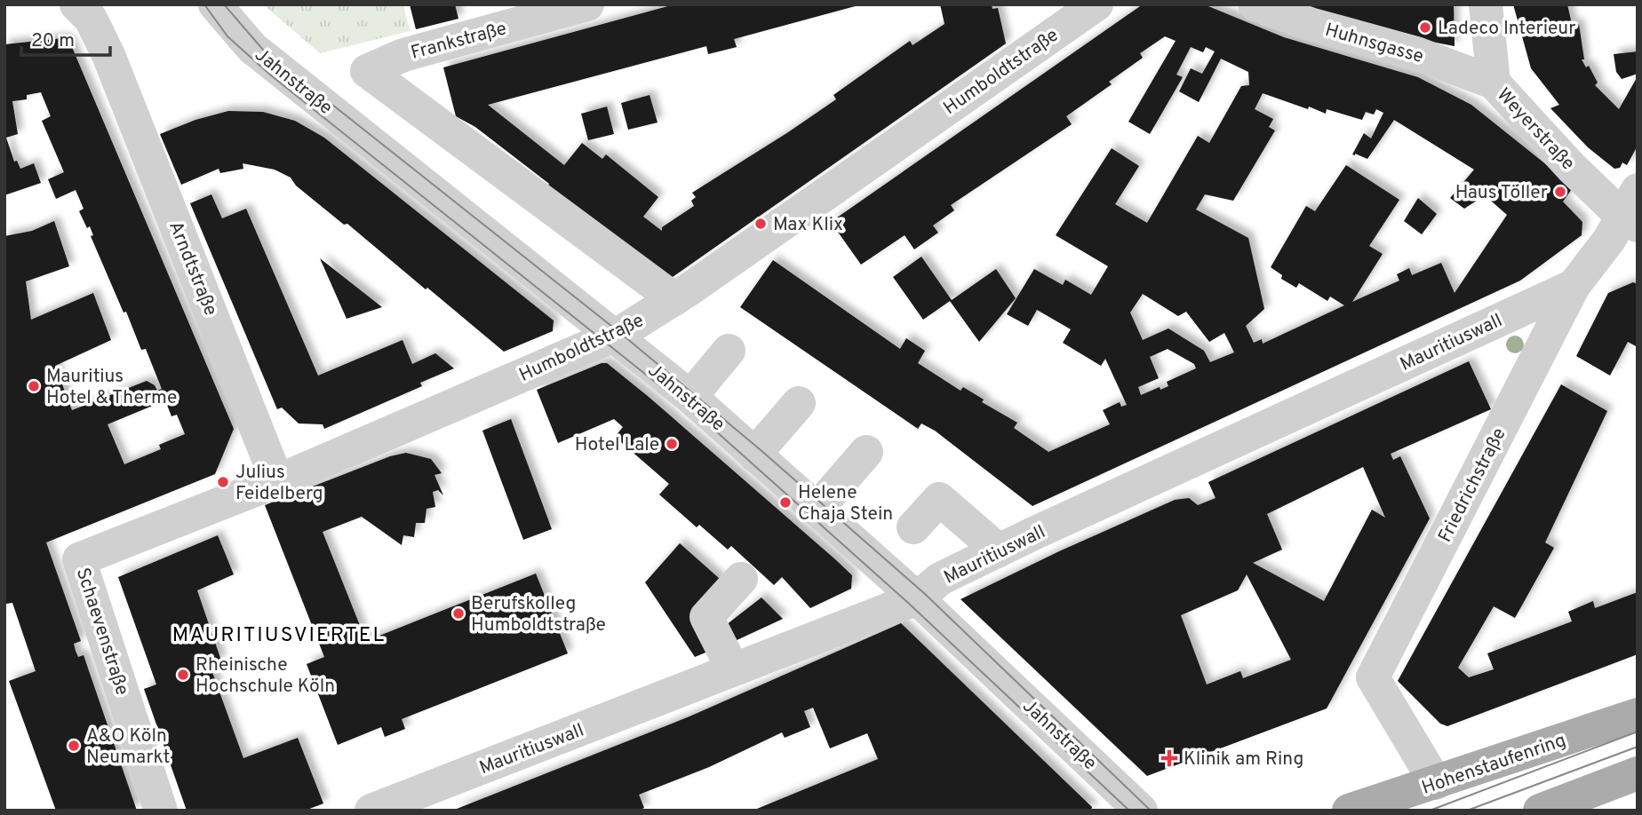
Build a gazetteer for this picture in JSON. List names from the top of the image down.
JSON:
{
  "streets": {
    "main road": ["Hohenstaufenring"],
    "street": [
      "Frankstraße",
      "Huhnsgasse",
      "Humboldtstraße",
      "Jahnstraße",
      "Weyerstraße",
      "Arndtstraße",
      "Mauritiuswall",
      "Friedrichstraße",
      "Schaevenstraße"
    ]
  },
  "crossings": [
    ["Frankstraße", "Humboldtstraße"],
    ["Huhnsgasse", "Weyerstraße"],
    ["Humboldtstraße", "Jahnstraße"],
    ["Humboldtstraße", "Arndtstraße"],
    ["Humboldtstraße", "Schaevenstraße"],
    ["Jahnstraße", "Mauritiuswall"],
    ["Weyerstraße", "Friedrichstraße"],
    ["Mauritiuswall", "Friedrichstraße"],
    ["Friedrichstraße", "Hohenstaufenring"]
  ],
  "districts": ["MAURITIUSVIERTEL"],
  "places": {
    "other": [
      "Ladeco Interieur",
      "Haus Töller",
      "Max Klix",
      "Mauritius Hotel & Therme",
      "Hotel Lale",
      "Julius Feidelberg",
      "Helene Chaja Stein",
      "Berufskolleg Humboldtstraße",
      "Rheinische Hochschule Köln",
      "A&O Köln Neumarkt"
    ],
    "health": ["Klinik am Ring"]
  },
  "scale_bar": "20 m"
}
